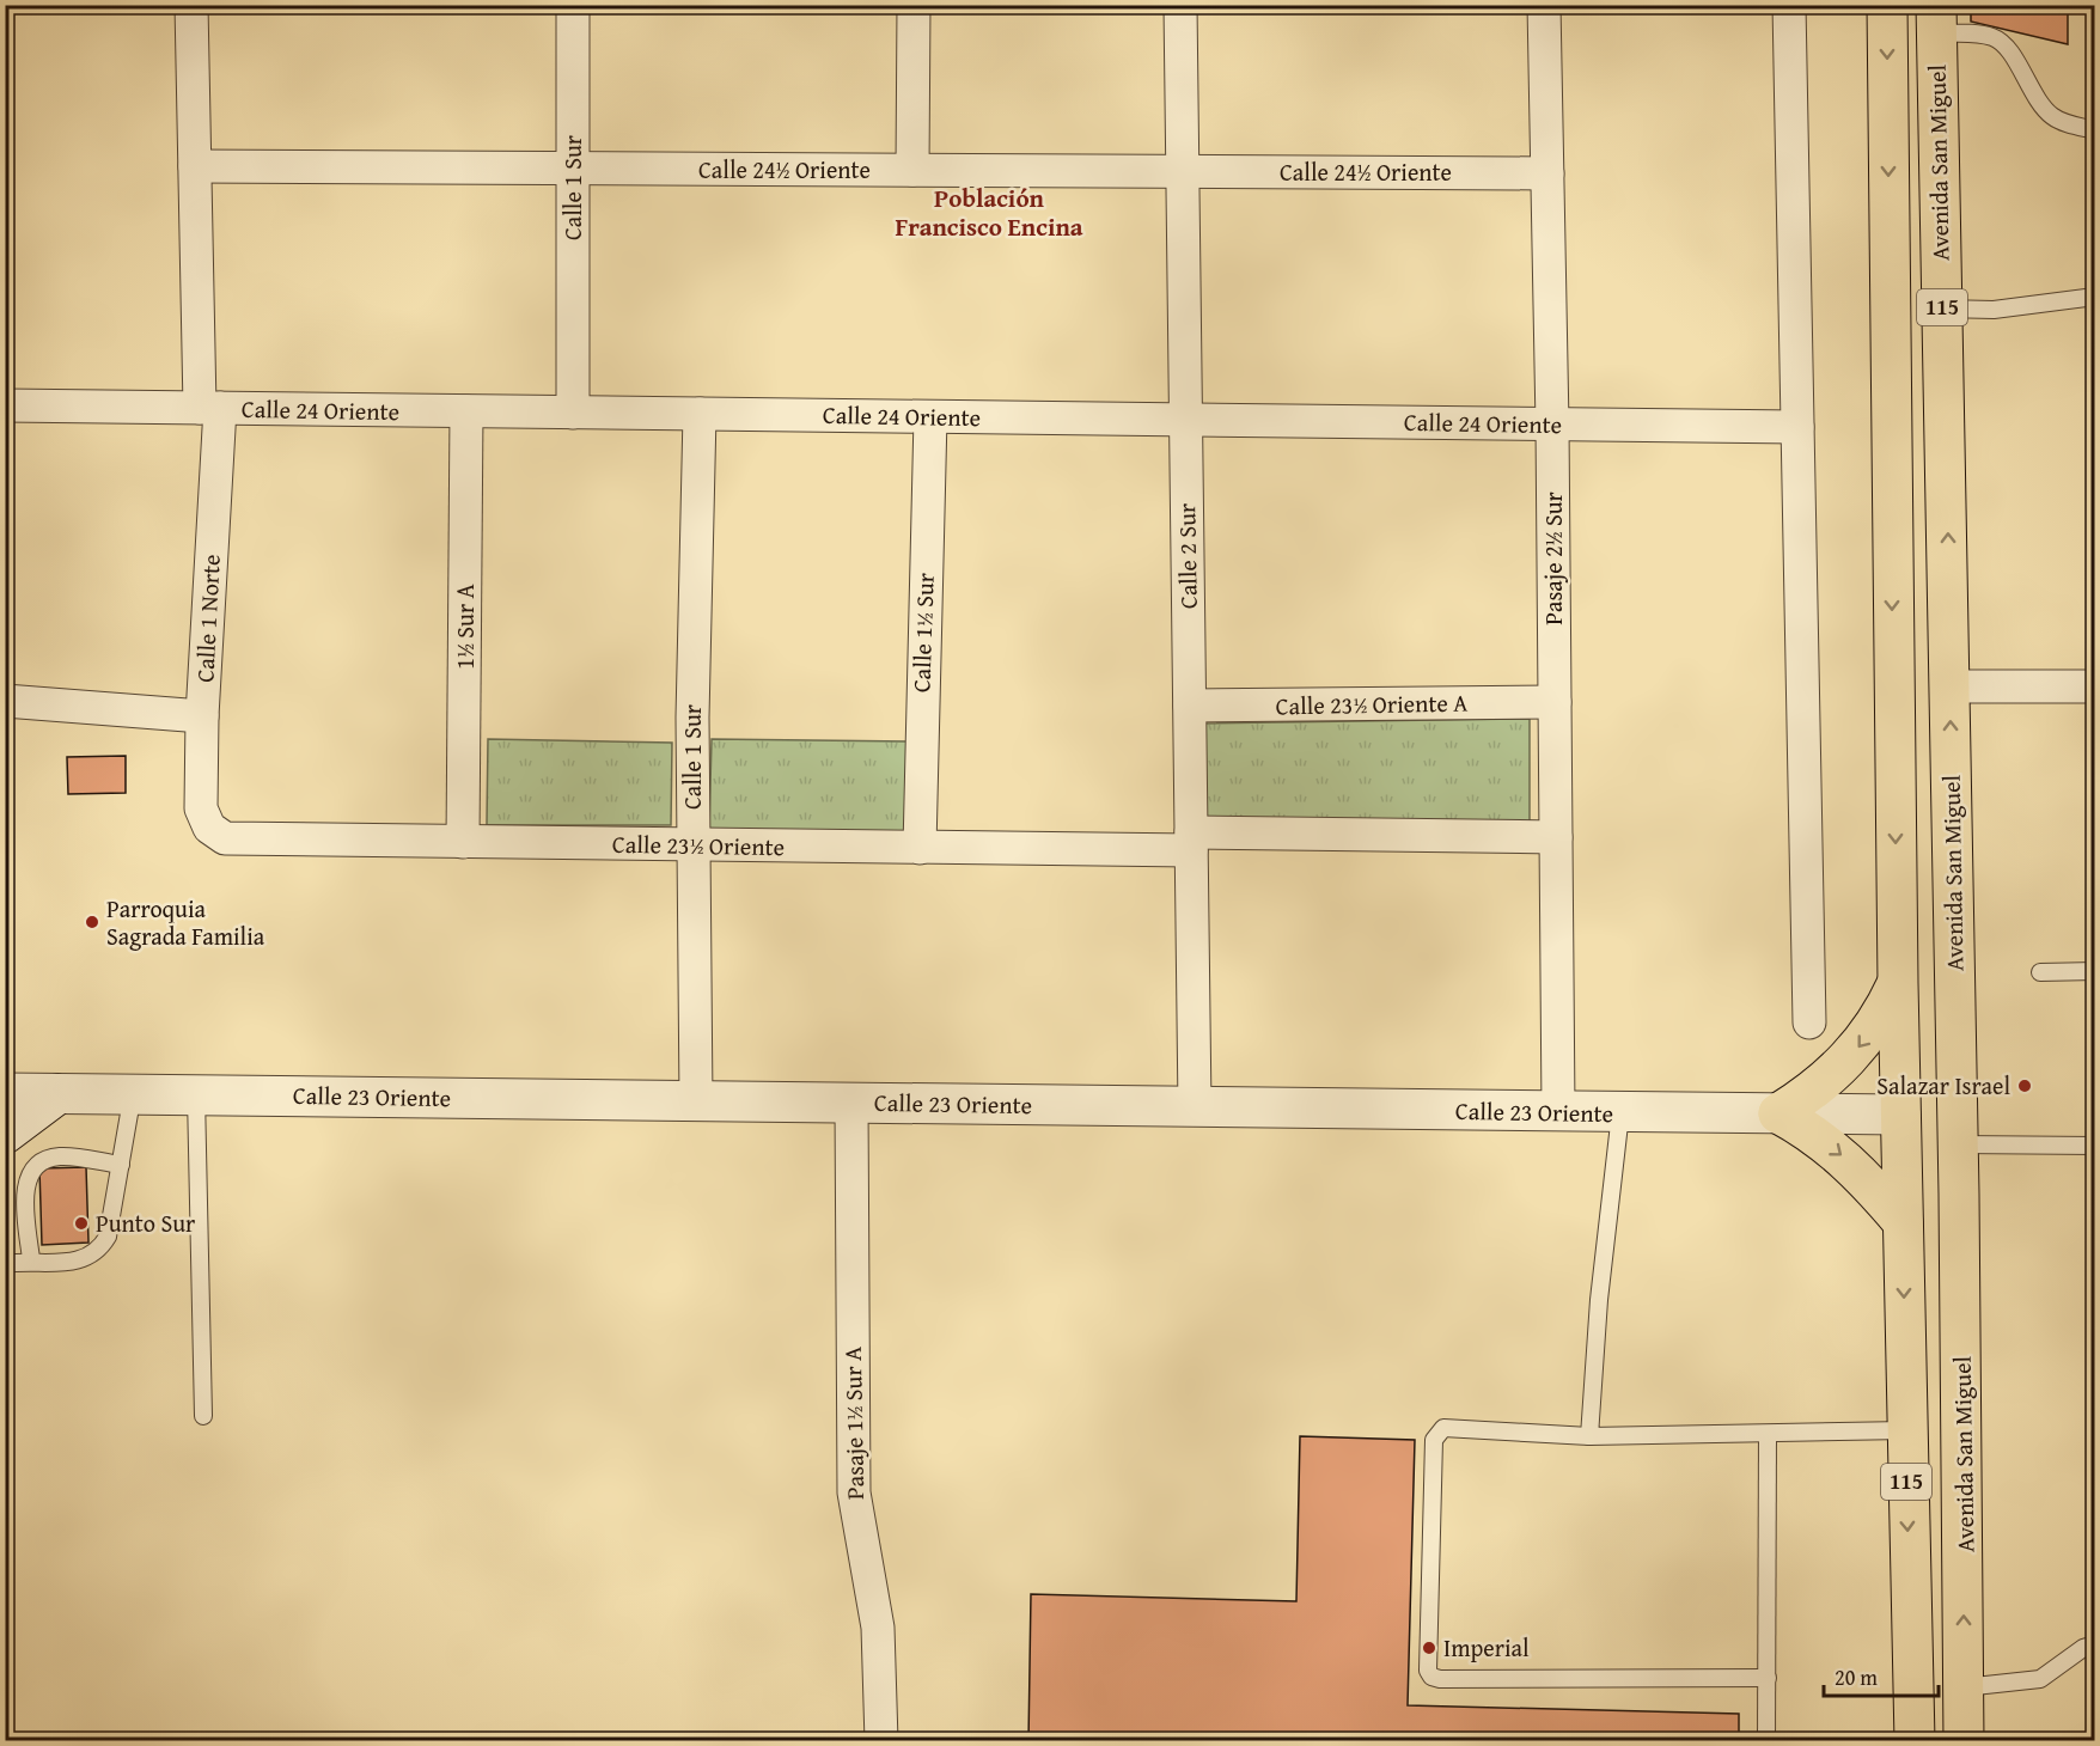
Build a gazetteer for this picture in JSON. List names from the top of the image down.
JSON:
{
  "streets": {
    "highway": ["Avenida San Miguel", "115"],
    "street": [
      "Calle 24½ Oriente",
      "Calle 1 Sur",
      "Calle 24 Oriente",
      "Calle 2 Sur",
      "Pasaje 2½ Sur",
      "Calle 1 Norte",
      "1½ Sur A",
      "Calle 1½ Sur",
      "Calle 23½ Oriente A",
      "Calle 23½ Oriente",
      "Calle 23 Oriente",
      "Pasaje 1½ Sur A"
    ]
  },
  "crossings": [
    ["Avenida San Miguel", "Calle 23 Oriente"],
    ["Calle 24½ Oriente", "Calle 1 Sur"],
    ["Calle 24½ Oriente", "Calle 2 Sur"],
    ["Calle 24½ Oriente", "Pasaje 2½ Sur"],
    ["Calle 24½ Oriente", "Calle 1 Norte"],
    ["Calle 1 Sur", "Calle 24 Oriente"],
    ["Calle 1 Sur", "Calle 23½ Oriente"],
    ["Calle 1 Sur", "Calle 23 Oriente"],
    ["Calle 24 Oriente", "Calle 2 Sur"],
    ["Calle 24 Oriente", "Pasaje 2½ Sur"],
    ["Calle 24 Oriente", "Calle 1 Norte"],
    ["Calle 24 Oriente", "1½ Sur A"],
    ["Calle 24 Oriente", "Calle 1½ Sur"],
    ["Calle 2 Sur", "Calle 23½ Oriente A"],
    ["Calle 2 Sur", "Calle 23½ Oriente"],
    ["Calle 2 Sur", "Calle 23 Oriente"],
    ["Pasaje 2½ Sur", "Calle 23½ Oriente A"],
    ["Pasaje 2½ Sur", "Calle 23 Oriente"],
    ["Calle 1 Norte", "Calle 23½ Oriente"],
    ["1½ Sur A", "Calle 23½ Oriente"],
    ["Calle 1½ Sur", "Calle 23½ Oriente"],
    ["Calle 23 Oriente", "Pasaje 1½ Sur A"]
  ],
  "districts": ["Población Francisco Encina"],
  "places": [
    "Parroquia Sagrada Familia",
    "Salazar Israel",
    "Punto Sur",
    "Imperial"
  ],
  "scale_bar": "20 m"
}
